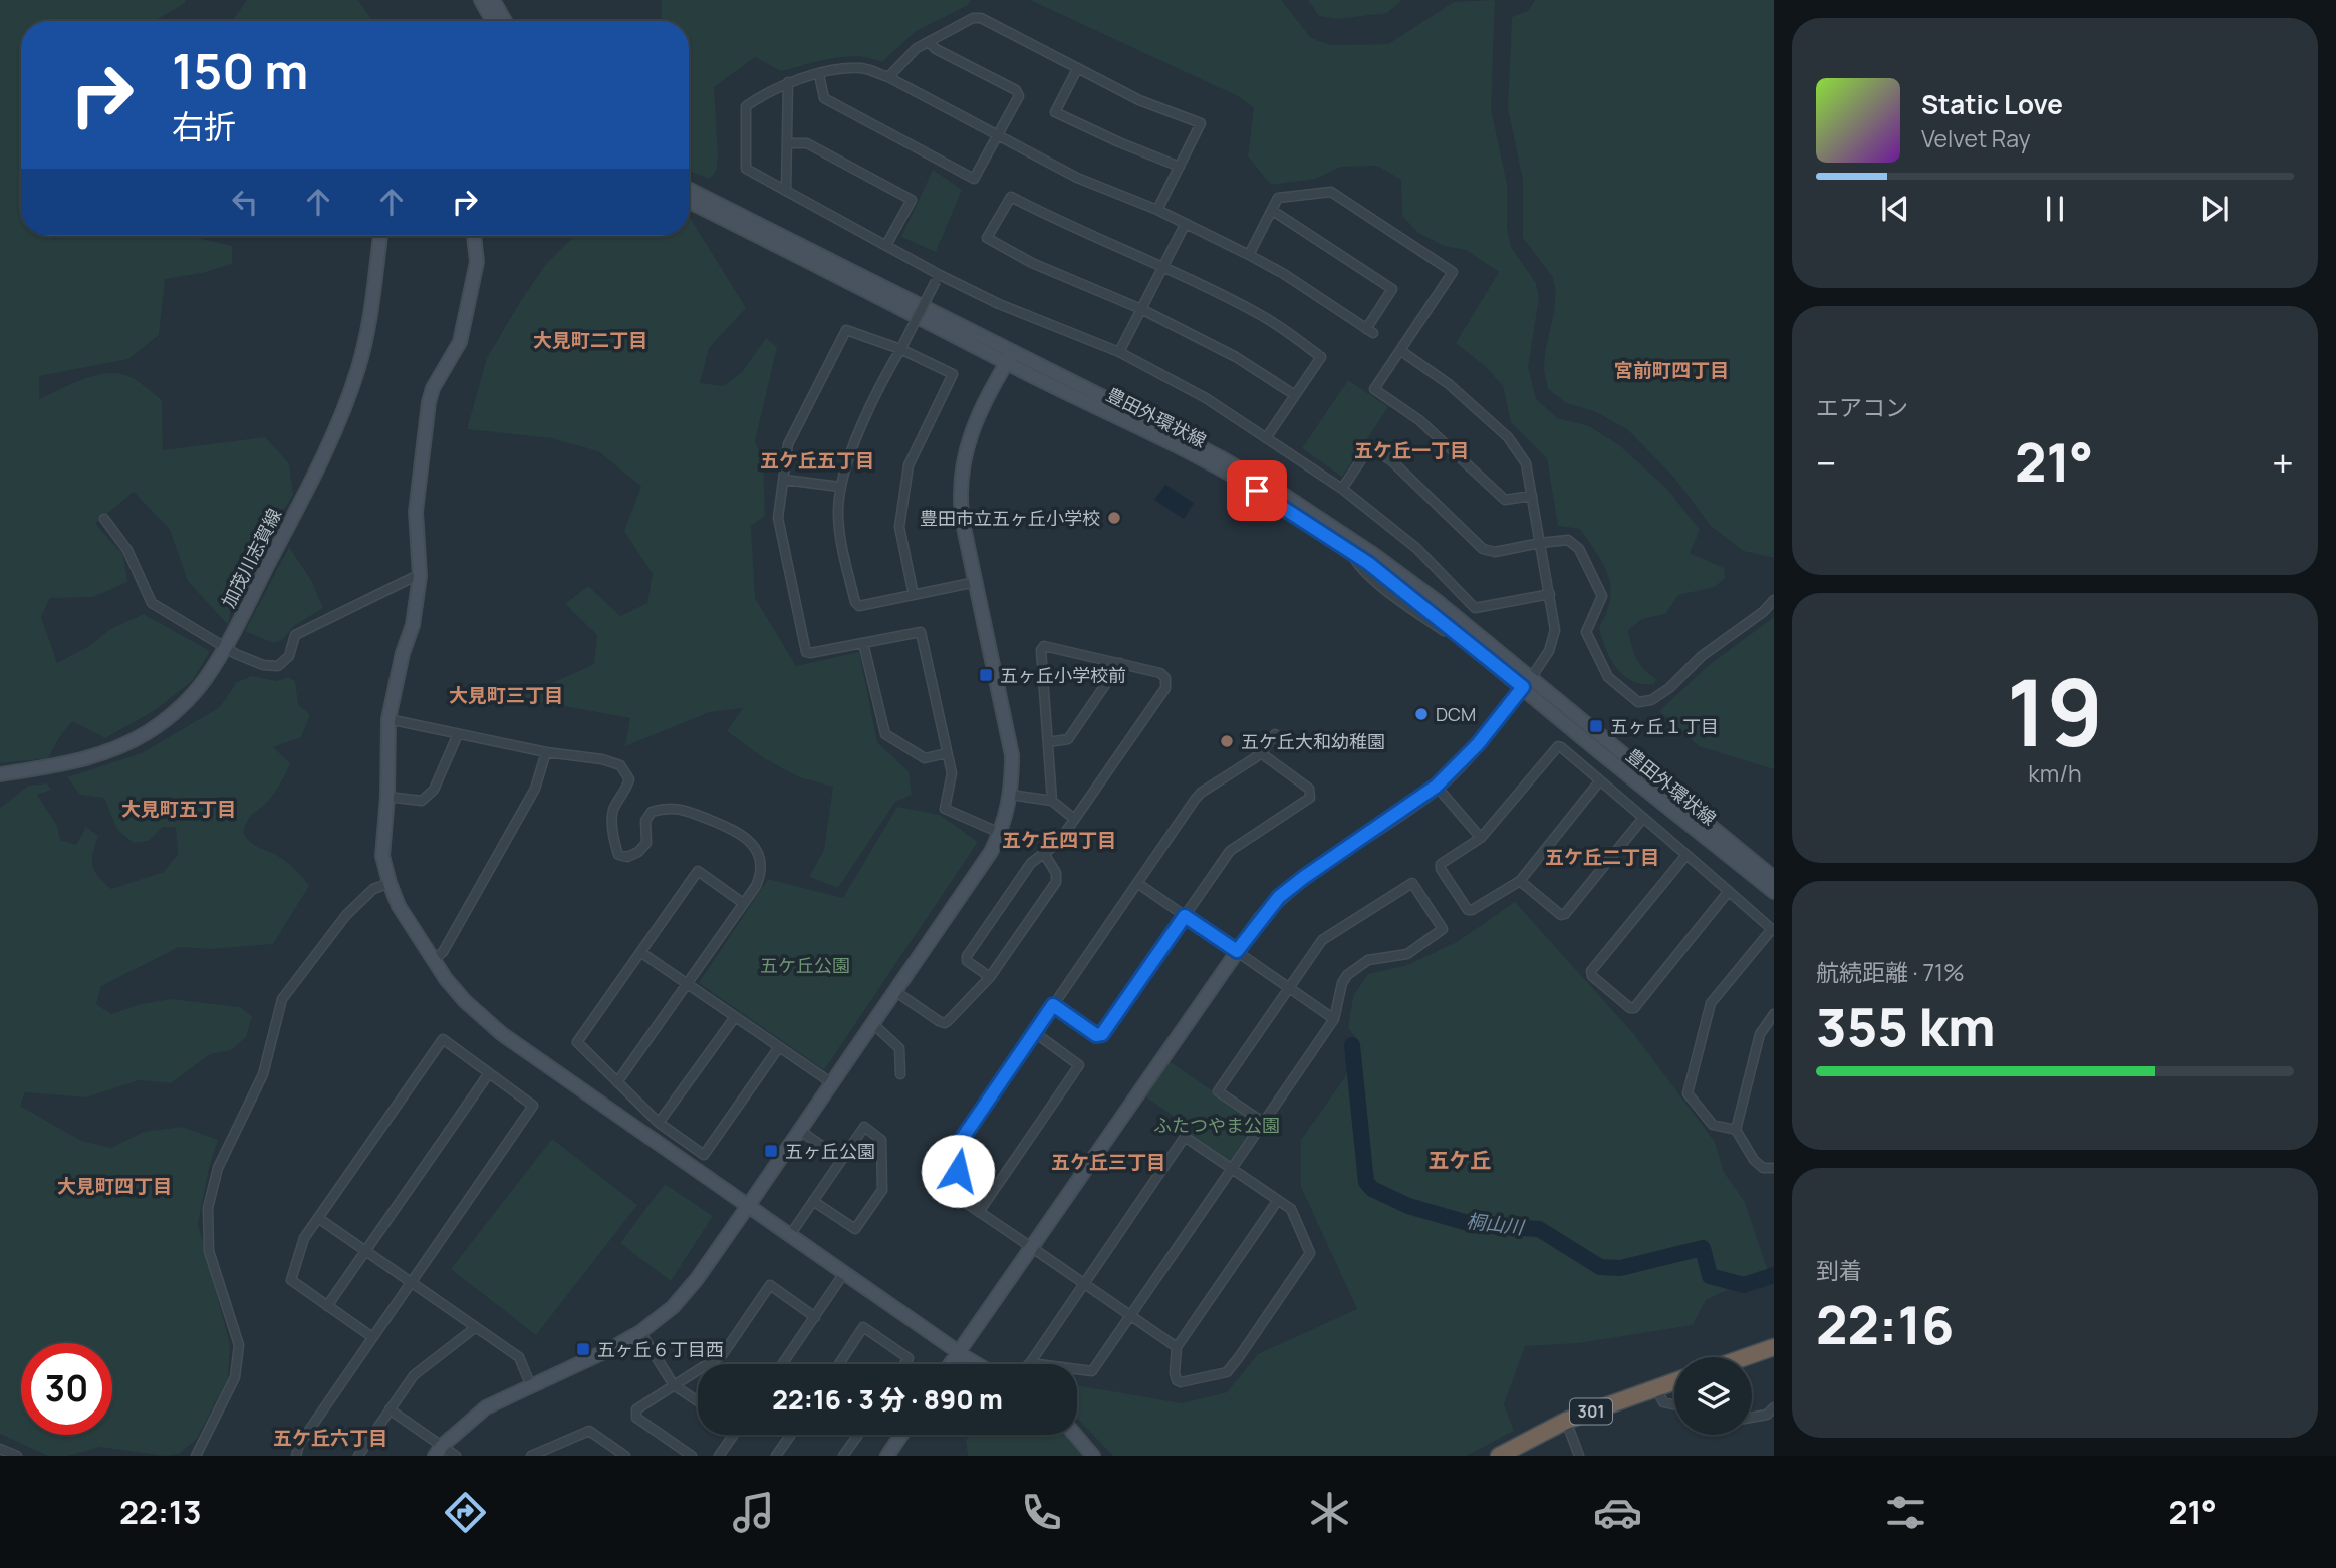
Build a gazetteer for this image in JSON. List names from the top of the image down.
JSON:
{
  "streets": {
    "highway": ["301"],
    "street": ["豊田外環状線", "加茂川志賀線"]
  },
  "districts": [
    "大見町二丁目",
    "宮前町四丁目",
    "五ケ丘一丁目",
    "五ケ丘五丁目",
    "大見町三丁目",
    "大見町五丁目",
    "五ケ丘四丁目",
    "五ケ丘二丁目",
    "五ケ丘",
    "五ケ丘三丁目",
    "大見町四丁目",
    "五ケ丘六丁目"
  ],
  "water": ["桐山川"],
  "parks": ["五ケ丘公園", "ふたつやま公園"],
  "places": {
    "other": ["豊田市立五ヶ丘小学校", "DCM", "五ケ丘大和幼稚園"],
    "transit": [
      "五ヶ丘小学校前",
      "五ヶ丘１丁目",
      "五ヶ丘公園",
      "五ヶ丘６丁目西"
    ]
  },
  "page": {
    "turn": ["150 m", "右折"],
    "song": ["Static Love", "Velvet Ray"],
    "tile": [
      "エアコン",
      ["19", "km/h"],
      ["航続距離 · 71%", "355 km"],
      ["到着", "22:16"]
    ],
    "heat": ["−", "21°", "+"],
    "limit": "30",
    "trip": "22:16 · 3 分 · 890 m",
    "tabs": ["22:13", "21°"]
  }
}
